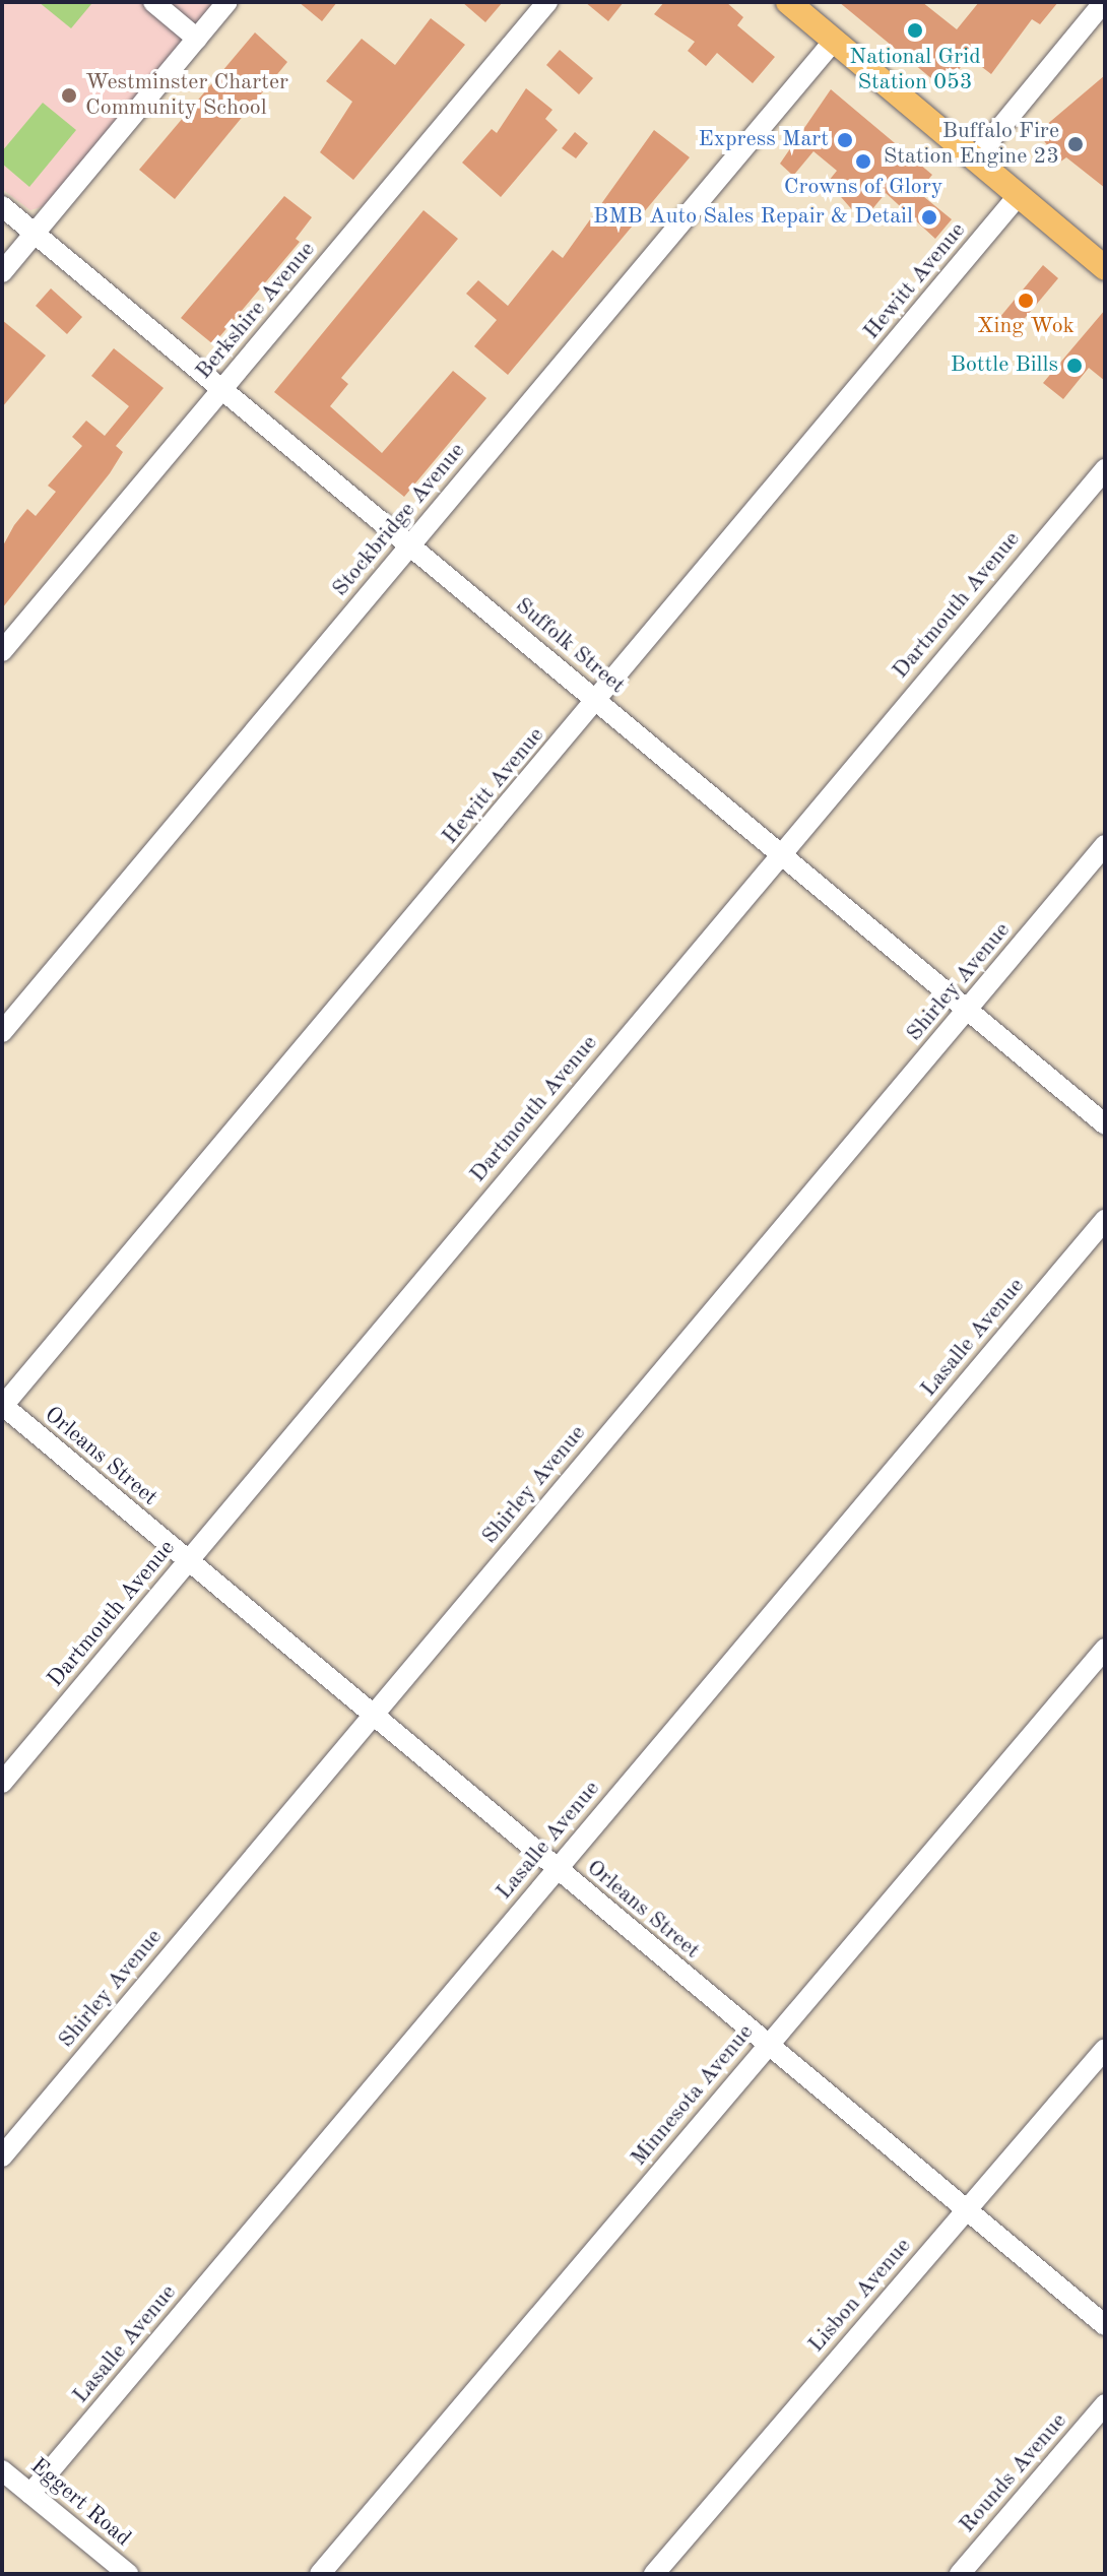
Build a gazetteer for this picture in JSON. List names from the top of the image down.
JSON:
{
  "streets": {
    "street": [
      "Hewitt Avenue",
      "Berkshire Avenue",
      "Stockbridge Avenue",
      "Dartmouth Avenue",
      "Suffolk Street",
      "Shirley Avenue",
      "Lasalle Avenue",
      "Orleans Street",
      "Minnesota Avenue",
      "Lisbon Avenue",
      "Rounds Avenue",
      "Eggert Road"
    ]
  },
  "crossings": [
    ["Hewitt Avenue", "Suffolk Street"],
    ["Hewitt Avenue", "Orleans Street"],
    ["Berkshire Avenue", "Suffolk Street"],
    ["Stockbridge Avenue", "Suffolk Street"],
    ["Dartmouth Avenue", "Suffolk Street"],
    ["Dartmouth Avenue", "Orleans Street"],
    ["Suffolk Street", "Shirley Avenue"],
    ["Shirley Avenue", "Orleans Street"],
    ["Lasalle Avenue", "Orleans Street"],
    ["Lasalle Avenue", "Eggert Road"],
    ["Orleans Street", "Minnesota Avenue"],
    ["Orleans Street", "Lisbon Avenue"]
  ],
  "places": [
    "National Grid Station 053",
    "Westminster Charter Community School",
    "Express Mart",
    "Buffalo Fire Station Engine 23",
    "Crowns of Glory",
    "BMB Auto Sales Repair & Detail",
    "Xing Wok",
    "Bottle Bills"
  ]
}
